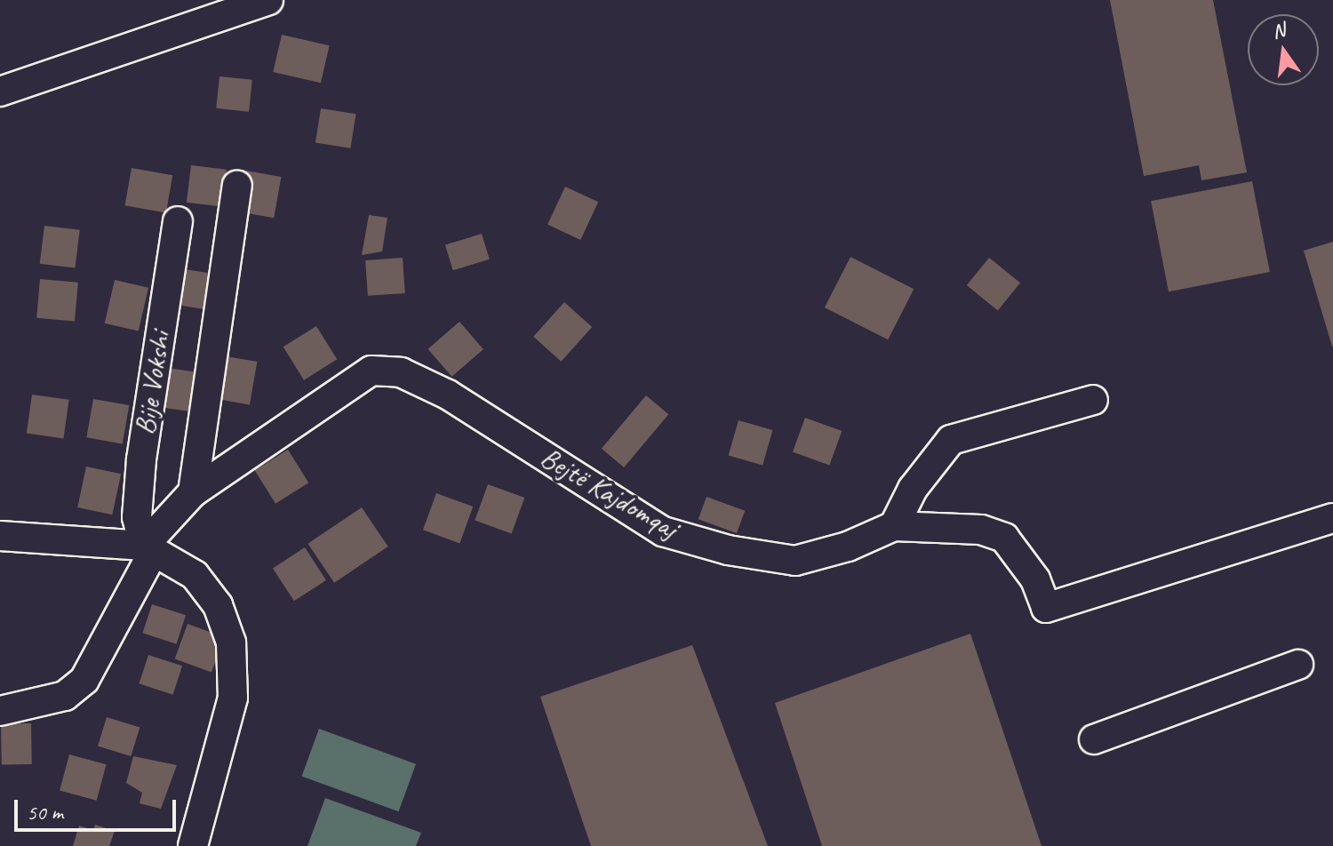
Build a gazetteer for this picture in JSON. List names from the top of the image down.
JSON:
{
  "streets": {
    "street": ["Bije Vokshi", "Bejtë Kajdomqaj"]
  },
  "crossings": [
    ["Bije Vokshi", "Bejtë Kajdomqaj"]
  ],
  "scale_bar": "50 m",
  "north": "top"
}
